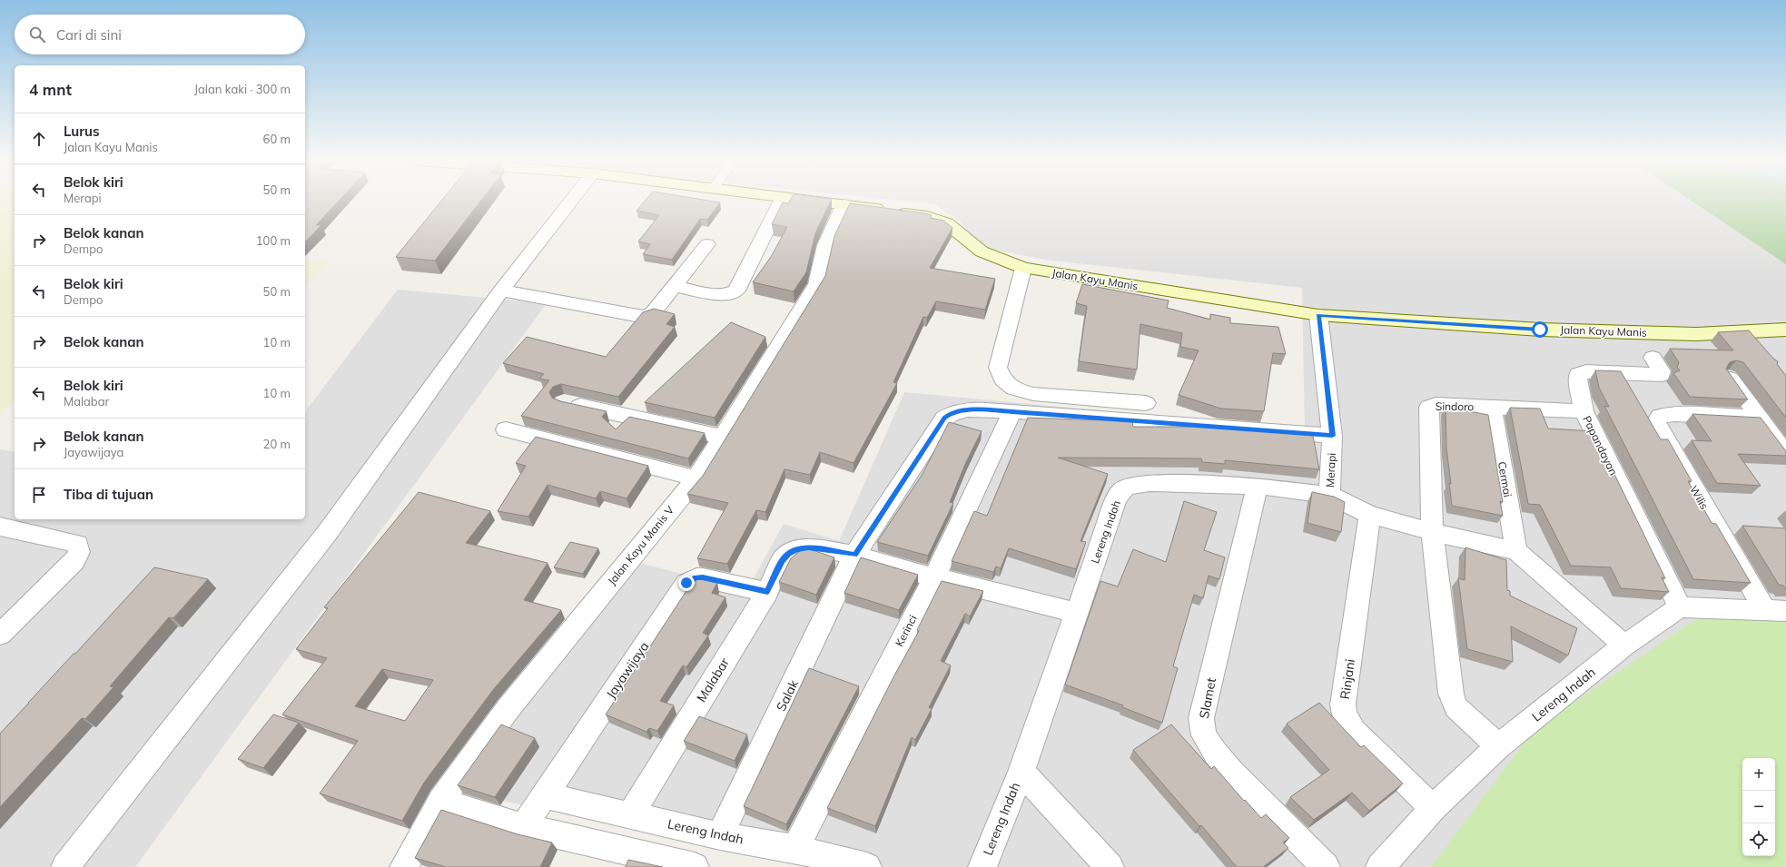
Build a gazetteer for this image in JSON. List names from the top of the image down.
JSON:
{
  "streets": {
    "street": [
      "Jalan Kayu Manis",
      "Sindoro",
      "Papandayan",
      "Merapi",
      "Cermai",
      "Wilis",
      "Lereng Indah",
      "Jalan Kayu Manis V",
      "Kerinci",
      "Jayawijaya",
      "Rinjani",
      "Malabar",
      "Salak",
      "Slamet"
    ]
  },
  "crossings": [
    ["Jalan Kayu Manis", "Merapi"],
    ["Jalan Kayu Manis", "Jalan Kayu Manis V"],
    ["Sindoro", "Papandayan"],
    ["Sindoro", "Cermai"],
    ["Sindoro", "Lereng Indah"],
    ["Papandayan", "Lereng Indah"],
    ["Merapi", "Lereng Indah"],
    ["Merapi", "Salak"],
    ["Cermai", "Lereng Indah"],
    ["Lereng Indah", "Kerinci"],
    ["Lereng Indah", "Jayawijaya"],
    ["Lereng Indah", "Rinjani"],
    ["Lereng Indah", "Malabar"],
    ["Lereng Indah", "Salak"],
    ["Lereng Indah", "Slamet"],
    ["Kerinci", "Salak"],
    ["Jayawijaya", "Malabar"],
    ["Malabar", "Salak"]
  ],
  "page": {
    "search": "Cari di sini",
    "heading": ["4 mnt", "Jalan kaki · 300 m"],
    "list": [
      ["Lurus", "Jalan Kayu Manis", "60 m"],
      ["Belok kiri", "Merapi", "50 m"],
      ["Belok kanan", "Dempo", "100 m"],
      ["Belok kiri", "Dempo", "50 m"],
      ["Belok kanan", "10 m"],
      ["Belok kiri", "Malabar", "10 m"],
      ["Belok kanan", "Jayawijaya", "20 m"],
      "Tiba di tujuan"
    ],
    "map_buttons": ["+", "−"]
  }
}
